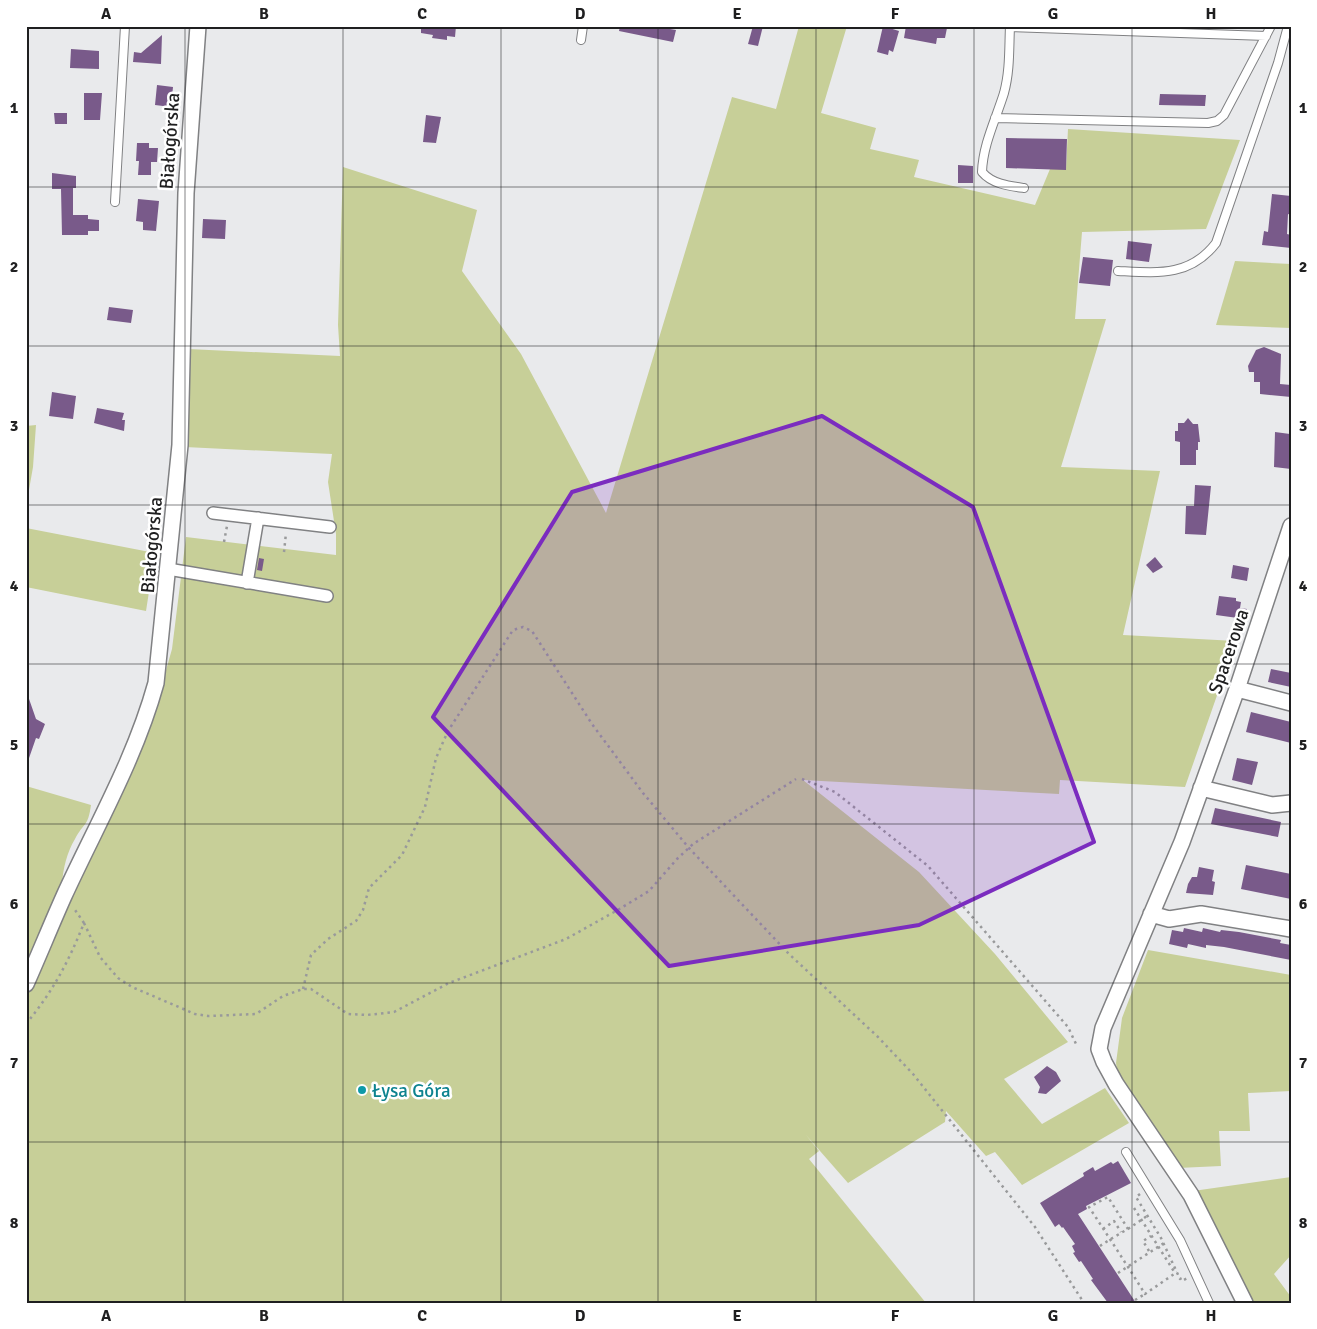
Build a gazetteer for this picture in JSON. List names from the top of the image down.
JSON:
{
  "streets": {
    "street": ["Białogórska", "Spacerowa"]
  },
  "places": ["Łysa Góra"],
  "grid": {
    "columns": [
      "A",
      "B",
      "C",
      "D",
      "E",
      "F",
      "G",
      "H"
    ],
    "rows": [
      "1",
      "2",
      "3",
      "4",
      "5",
      "6",
      "7",
      "8"
    ]
  }
}
